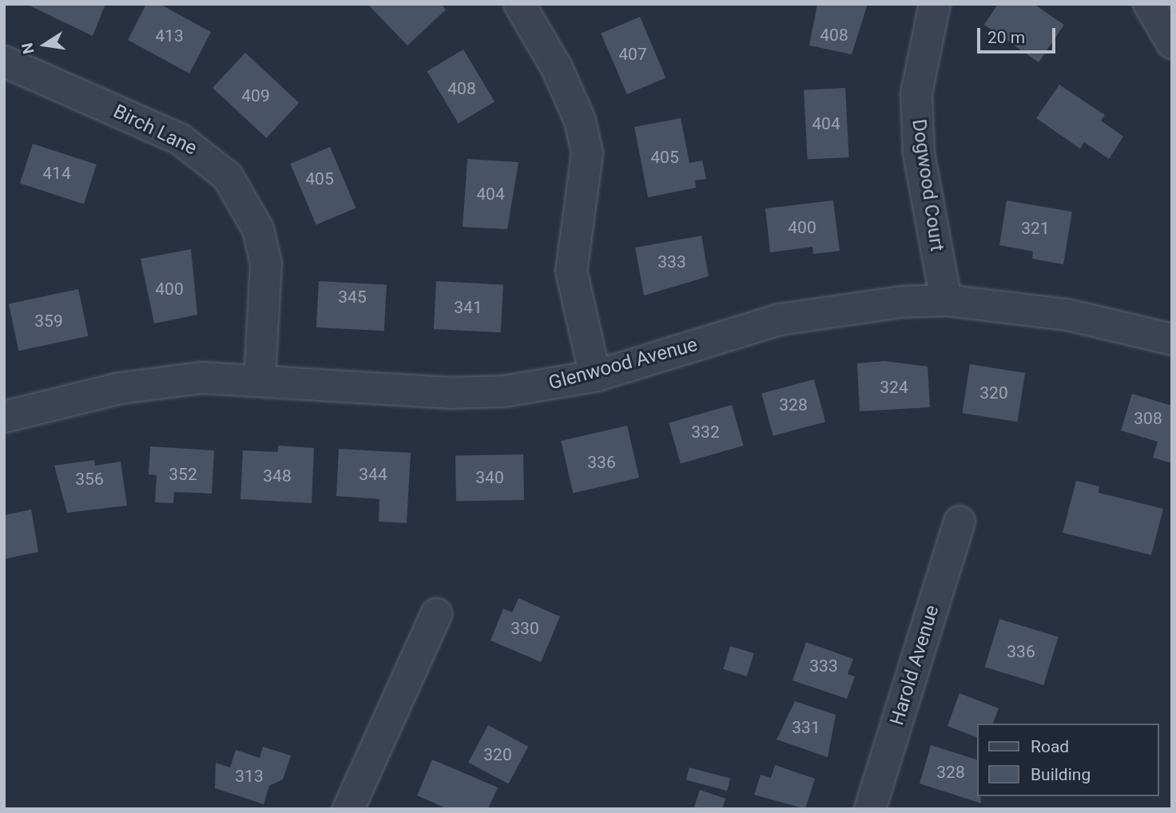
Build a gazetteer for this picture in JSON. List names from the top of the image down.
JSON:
{
  "streets": {
    "street": [
      "Birch Lane",
      "Dogwood Court",
      "Glenwood Avenue",
      "Harold Avenue"
    ]
  },
  "crossings": [
    ["Birch Lane", "Glenwood Avenue"],
    ["Dogwood Court", "Glenwood Avenue"]
  ],
  "house_numbers": [
    "408",
    "413",
    "407",
    "408",
    "409",
    "404",
    "405",
    "414",
    "405",
    "404",
    "400",
    "321",
    "333",
    "400",
    "345",
    "341",
    "359",
    "324",
    "320",
    "328",
    "308",
    "332",
    "336",
    "352",
    "344",
    "348",
    "340",
    "356",
    "330",
    "336",
    "333",
    "331",
    "320",
    "328",
    "313"
  ],
  "legend": ["Road", "Building"],
  "scale_bar": "20 m",
  "north": "left"
}
